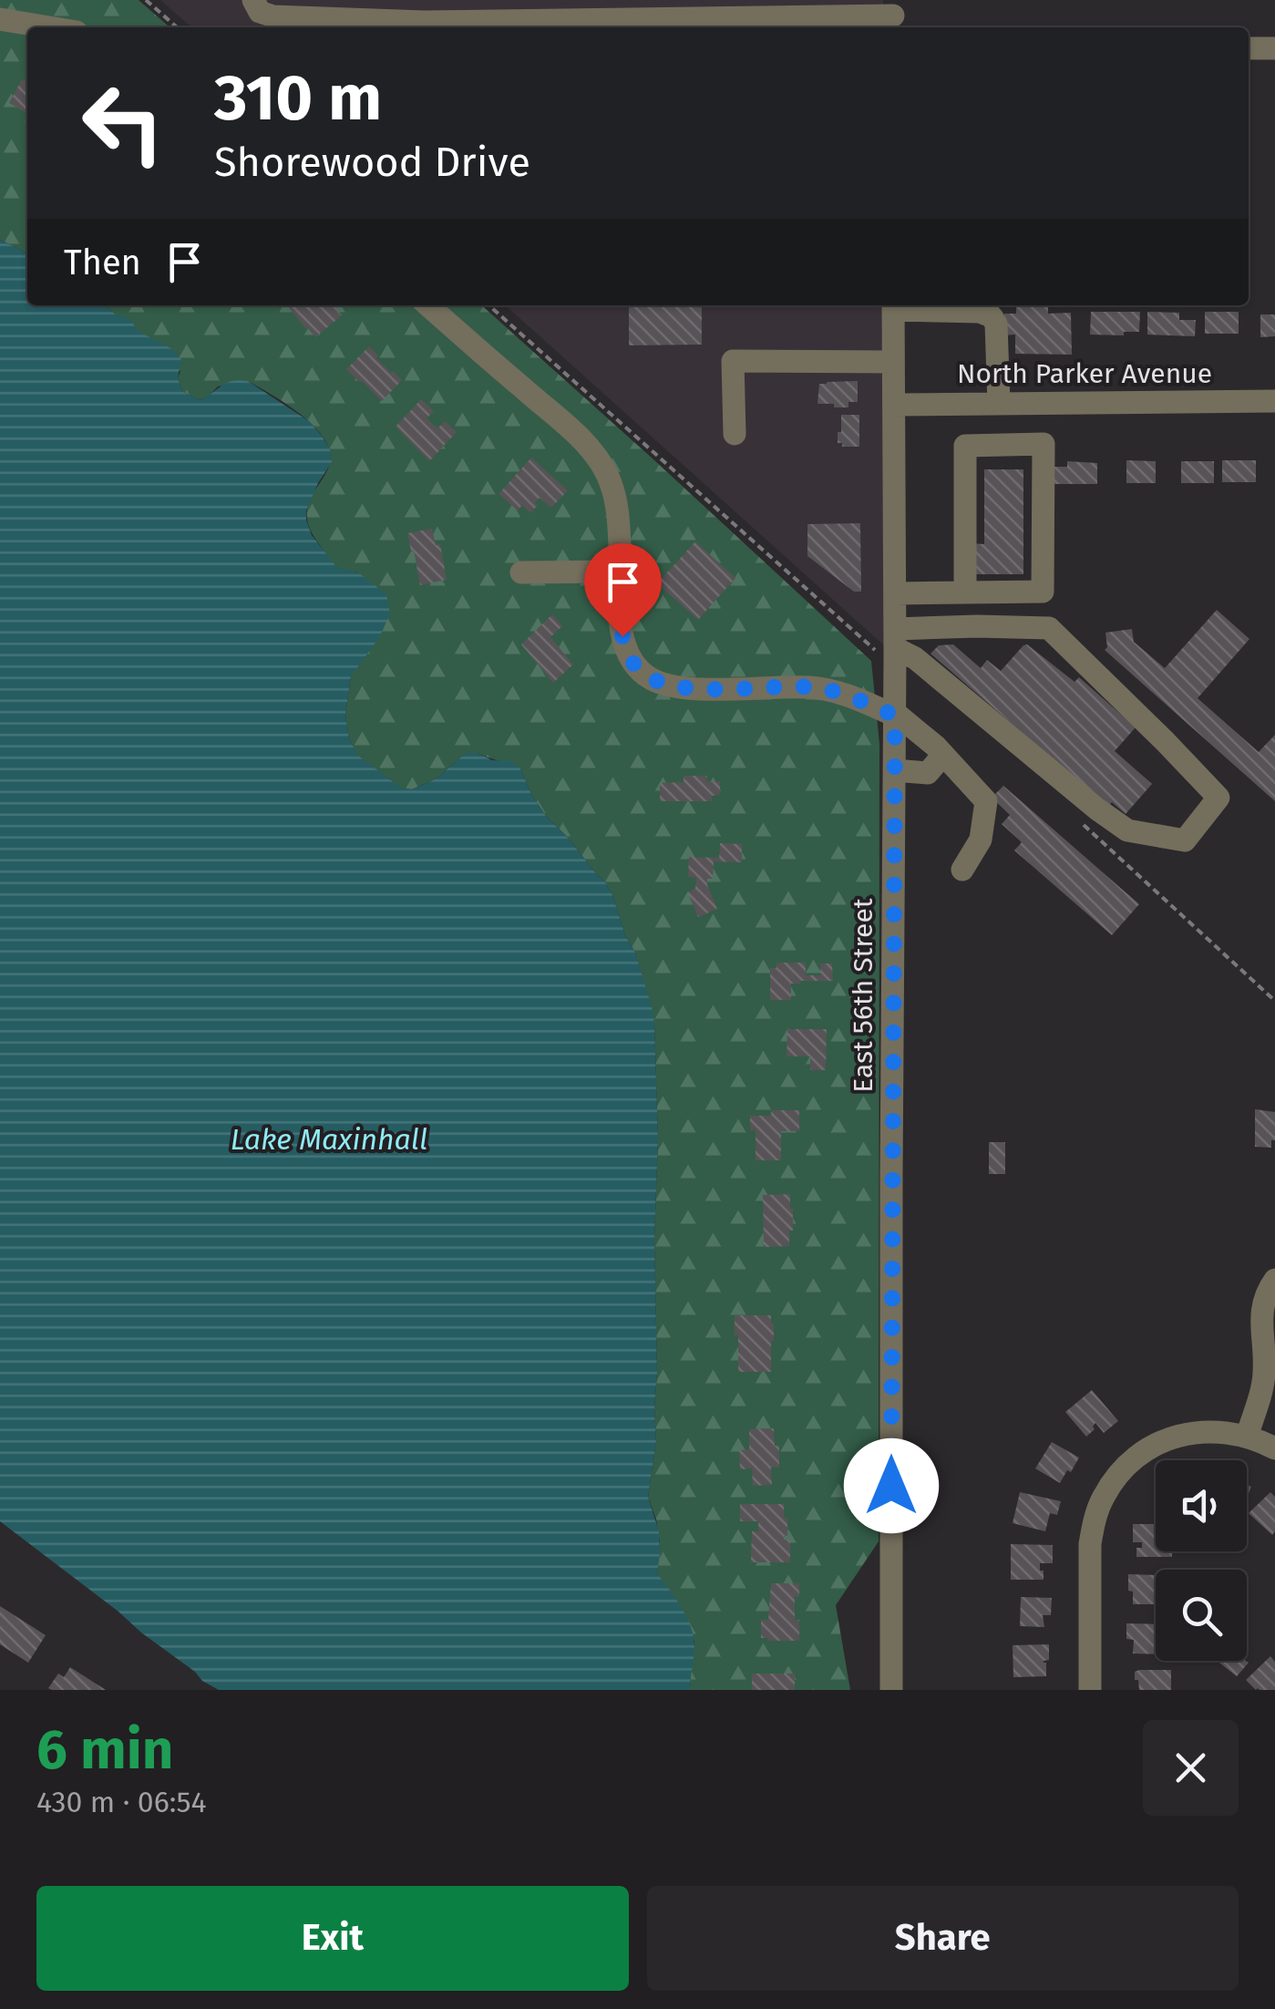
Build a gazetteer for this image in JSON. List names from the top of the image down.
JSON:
{
  "streets": {
    "street": ["North Parker Avenue", "East 56th Street"]
  },
  "crossings": [
    ["North Parker Avenue", "East 56th Street"]
  ],
  "water": ["Lake Maxinhall"],
  "page": {
    "turn": ["310 m", "Shorewood Drive"],
    "then": "Then",
    "heading": ["6 min", "430 m · 06:54"],
    "buttons": ["Exit", "Share"]
  }
}
